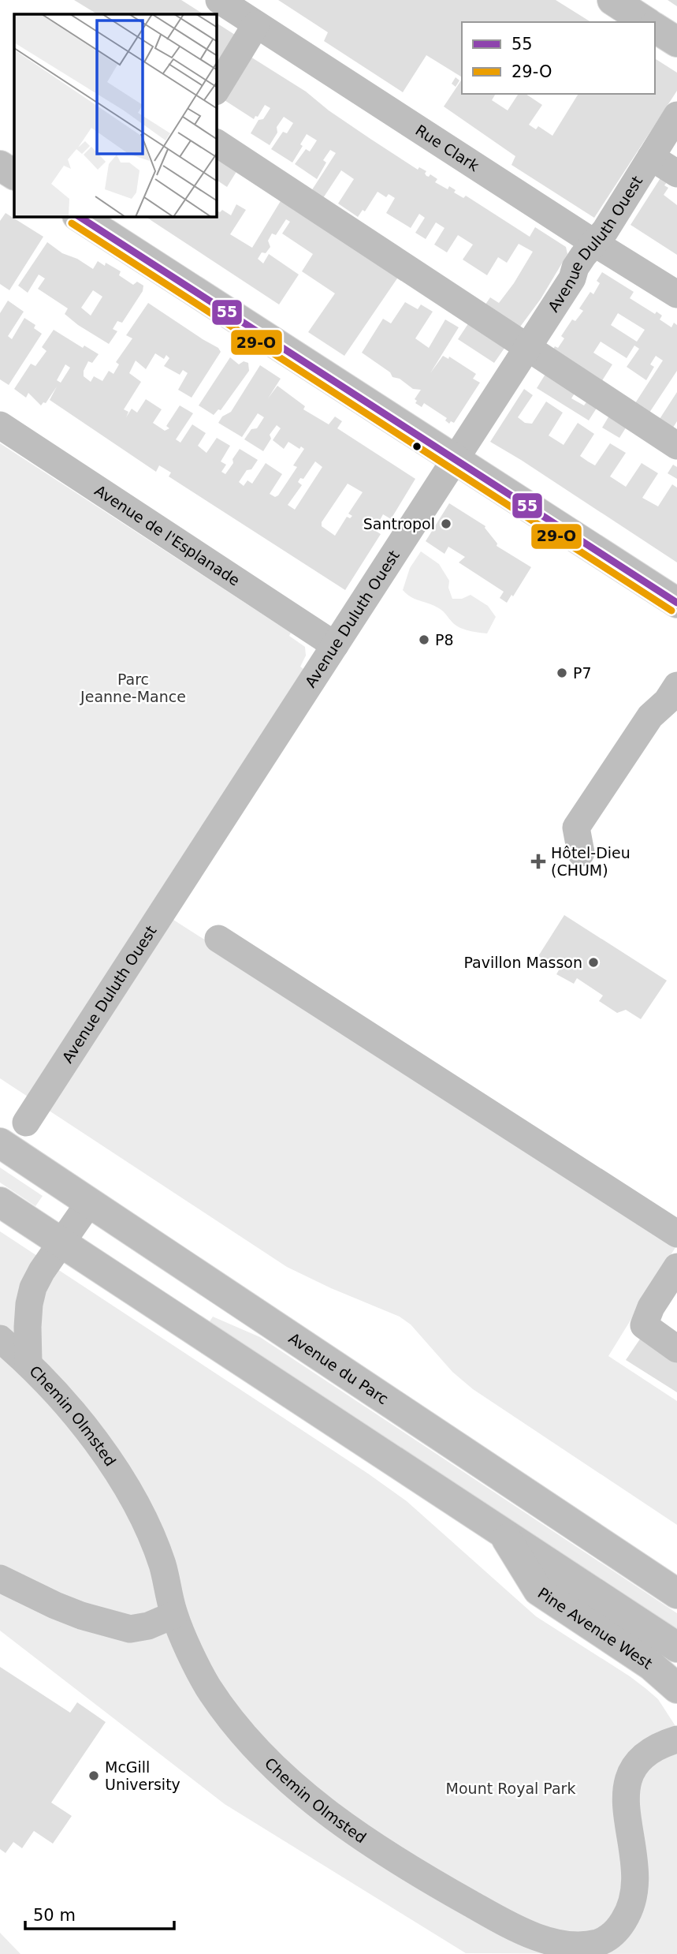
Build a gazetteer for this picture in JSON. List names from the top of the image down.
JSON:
{
  "streets": {
    "main road": ["Avenue du Parc", "Pine Avenue West"],
    "street": [
      "Rue Clark",
      "Avenue Duluth Ouest",
      "Avenue de l'Esplanade",
      "Chemin Olmsted"
    ]
  },
  "crossings": [
    ["Rue Clark", "Avenue Duluth Ouest"],
    ["Avenue Duluth Ouest", "Avenue de l'Esplanade"]
  ],
  "parks": ["Parc Jeanne-Mance", "Mount Royal Park"],
  "places": {
    "other": [
      "Santropol",
      "P8",
      "P7",
      "Pavillon Masson",
      "McGill University"
    ],
    "health": ["Hôtel-Dieu (CHUM)"]
  },
  "lines": ["transit line 55", "transit line 29-O"],
  "legend": ["55", "29-O"],
  "scale_bar": "50 m"
}
